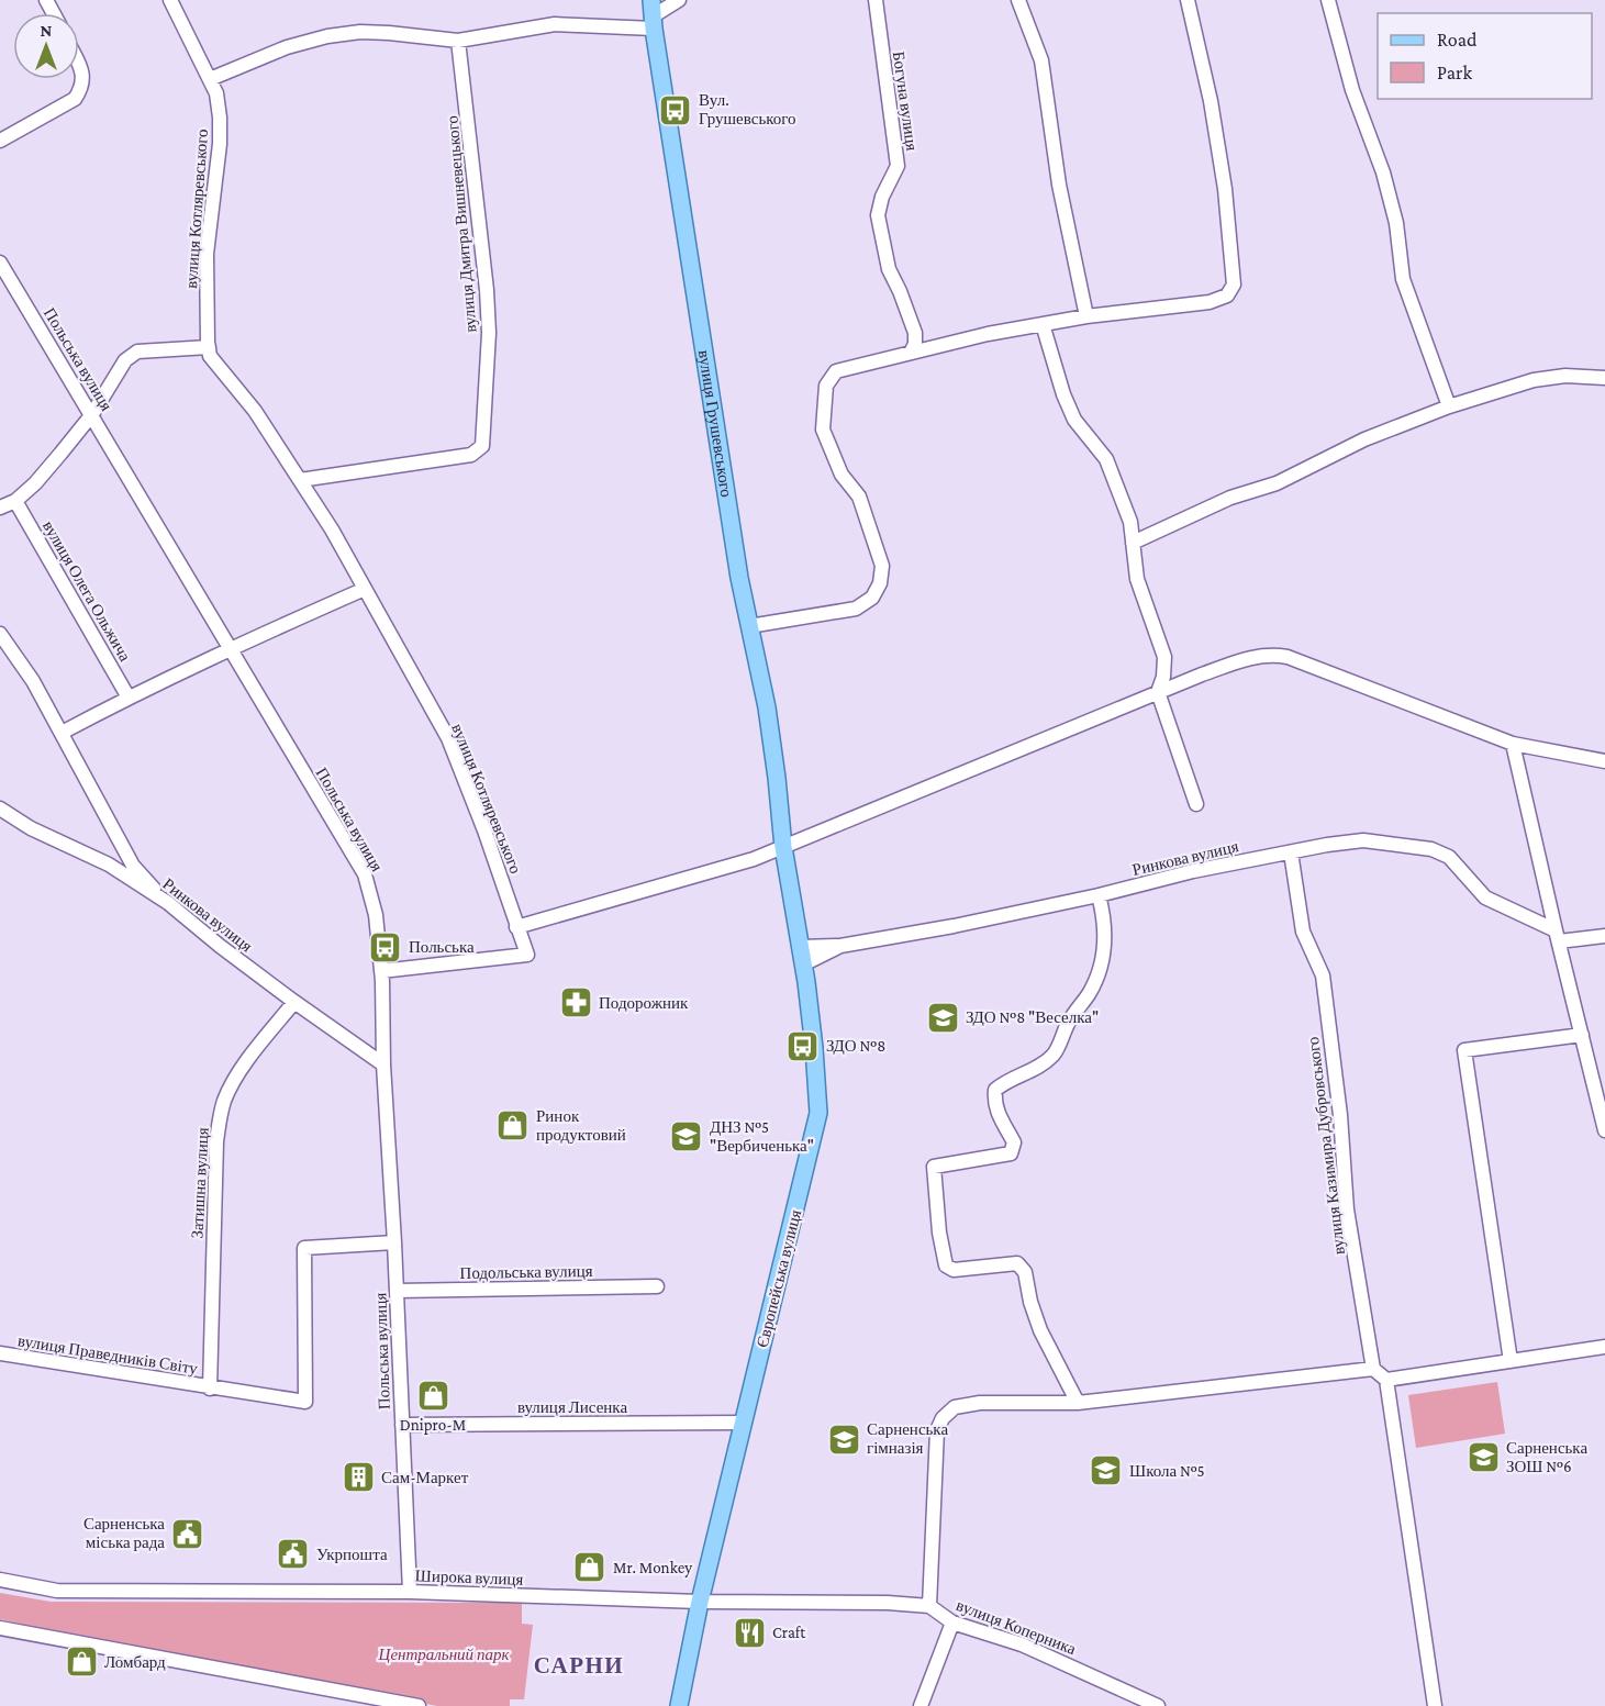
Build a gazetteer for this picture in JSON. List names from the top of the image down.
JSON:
{
  "streets": {
    "main road": ["вулиця Грушевського", "Європейська вулиця"],
    "street": [
      "Богуна вулиця",
      "вулиця Котляревського",
      "вулиця Дмитра Вишневецького",
      "Польська вулиця",
      "вулиця Олега Ольжича",
      "Ринкова вулиця",
      "вулиця Казимира Дубровського",
      "Затишна вулиця",
      "Подольська вулиця",
      "вулиця Праведників Світу",
      "вулиця Лисенка",
      "Широка вулиця",
      "вулиця Коперника"
    ]
  },
  "crossings": [
    ["вулиця Котляревського", "вулиця Дмитра Вишневецького"],
    ["Польська вулиця", "Ринкова вулиця"],
    ["Польська вулиця", "Подольська вулиця"],
    ["Польська вулиця", "вулиця Праведників Світу"],
    ["Польська вулиця", "вулиця Лисенка"],
    ["Польська вулиця", "Широка вулиця"],
    ["вулиця Грушевського", "Європейська вулиця"],
    ["Ринкова вулиця", "вулиця Казимира Дубровського"],
    ["Ринкова вулиця", "Затишна вулиця"],
    ["Ринкова вулиця", "Європейська вулиця"],
    ["Затишна вулиця", "вулиця Праведників Світу"],
    ["Європейська вулиця", "вулиця Лисенка"],
    ["Європейська вулиця", "Широка вулиця"]
  ],
  "districts": ["САРНИ"],
  "parks": ["Центральний парк"],
  "places": {
    "bus stop": ["Вул. Грушевського", "Польська", "ЗДО №8"],
    "pharmacy": ["Подорожник"],
    "school or university": [
      "ЗДО №8 \"Веселка\"",
      "ДНЗ №5 \"Вербиченька\"",
      "Сарненська гімназія",
      "Сарненська ЗОШ №6",
      "Школа №5"
    ],
    "shop": [
      "Ринок продуктовий",
      "Dnipro-M",
      "Mr. Monkey",
      "Ломбард"
    ],
    "building": ["Сам-Маркет"],
    "public building": ["Сарненська міська рада", "Укрпошта"],
    "restaurant": ["Craft"]
  },
  "legend": ["Road", "Park"],
  "north": "top"
}
